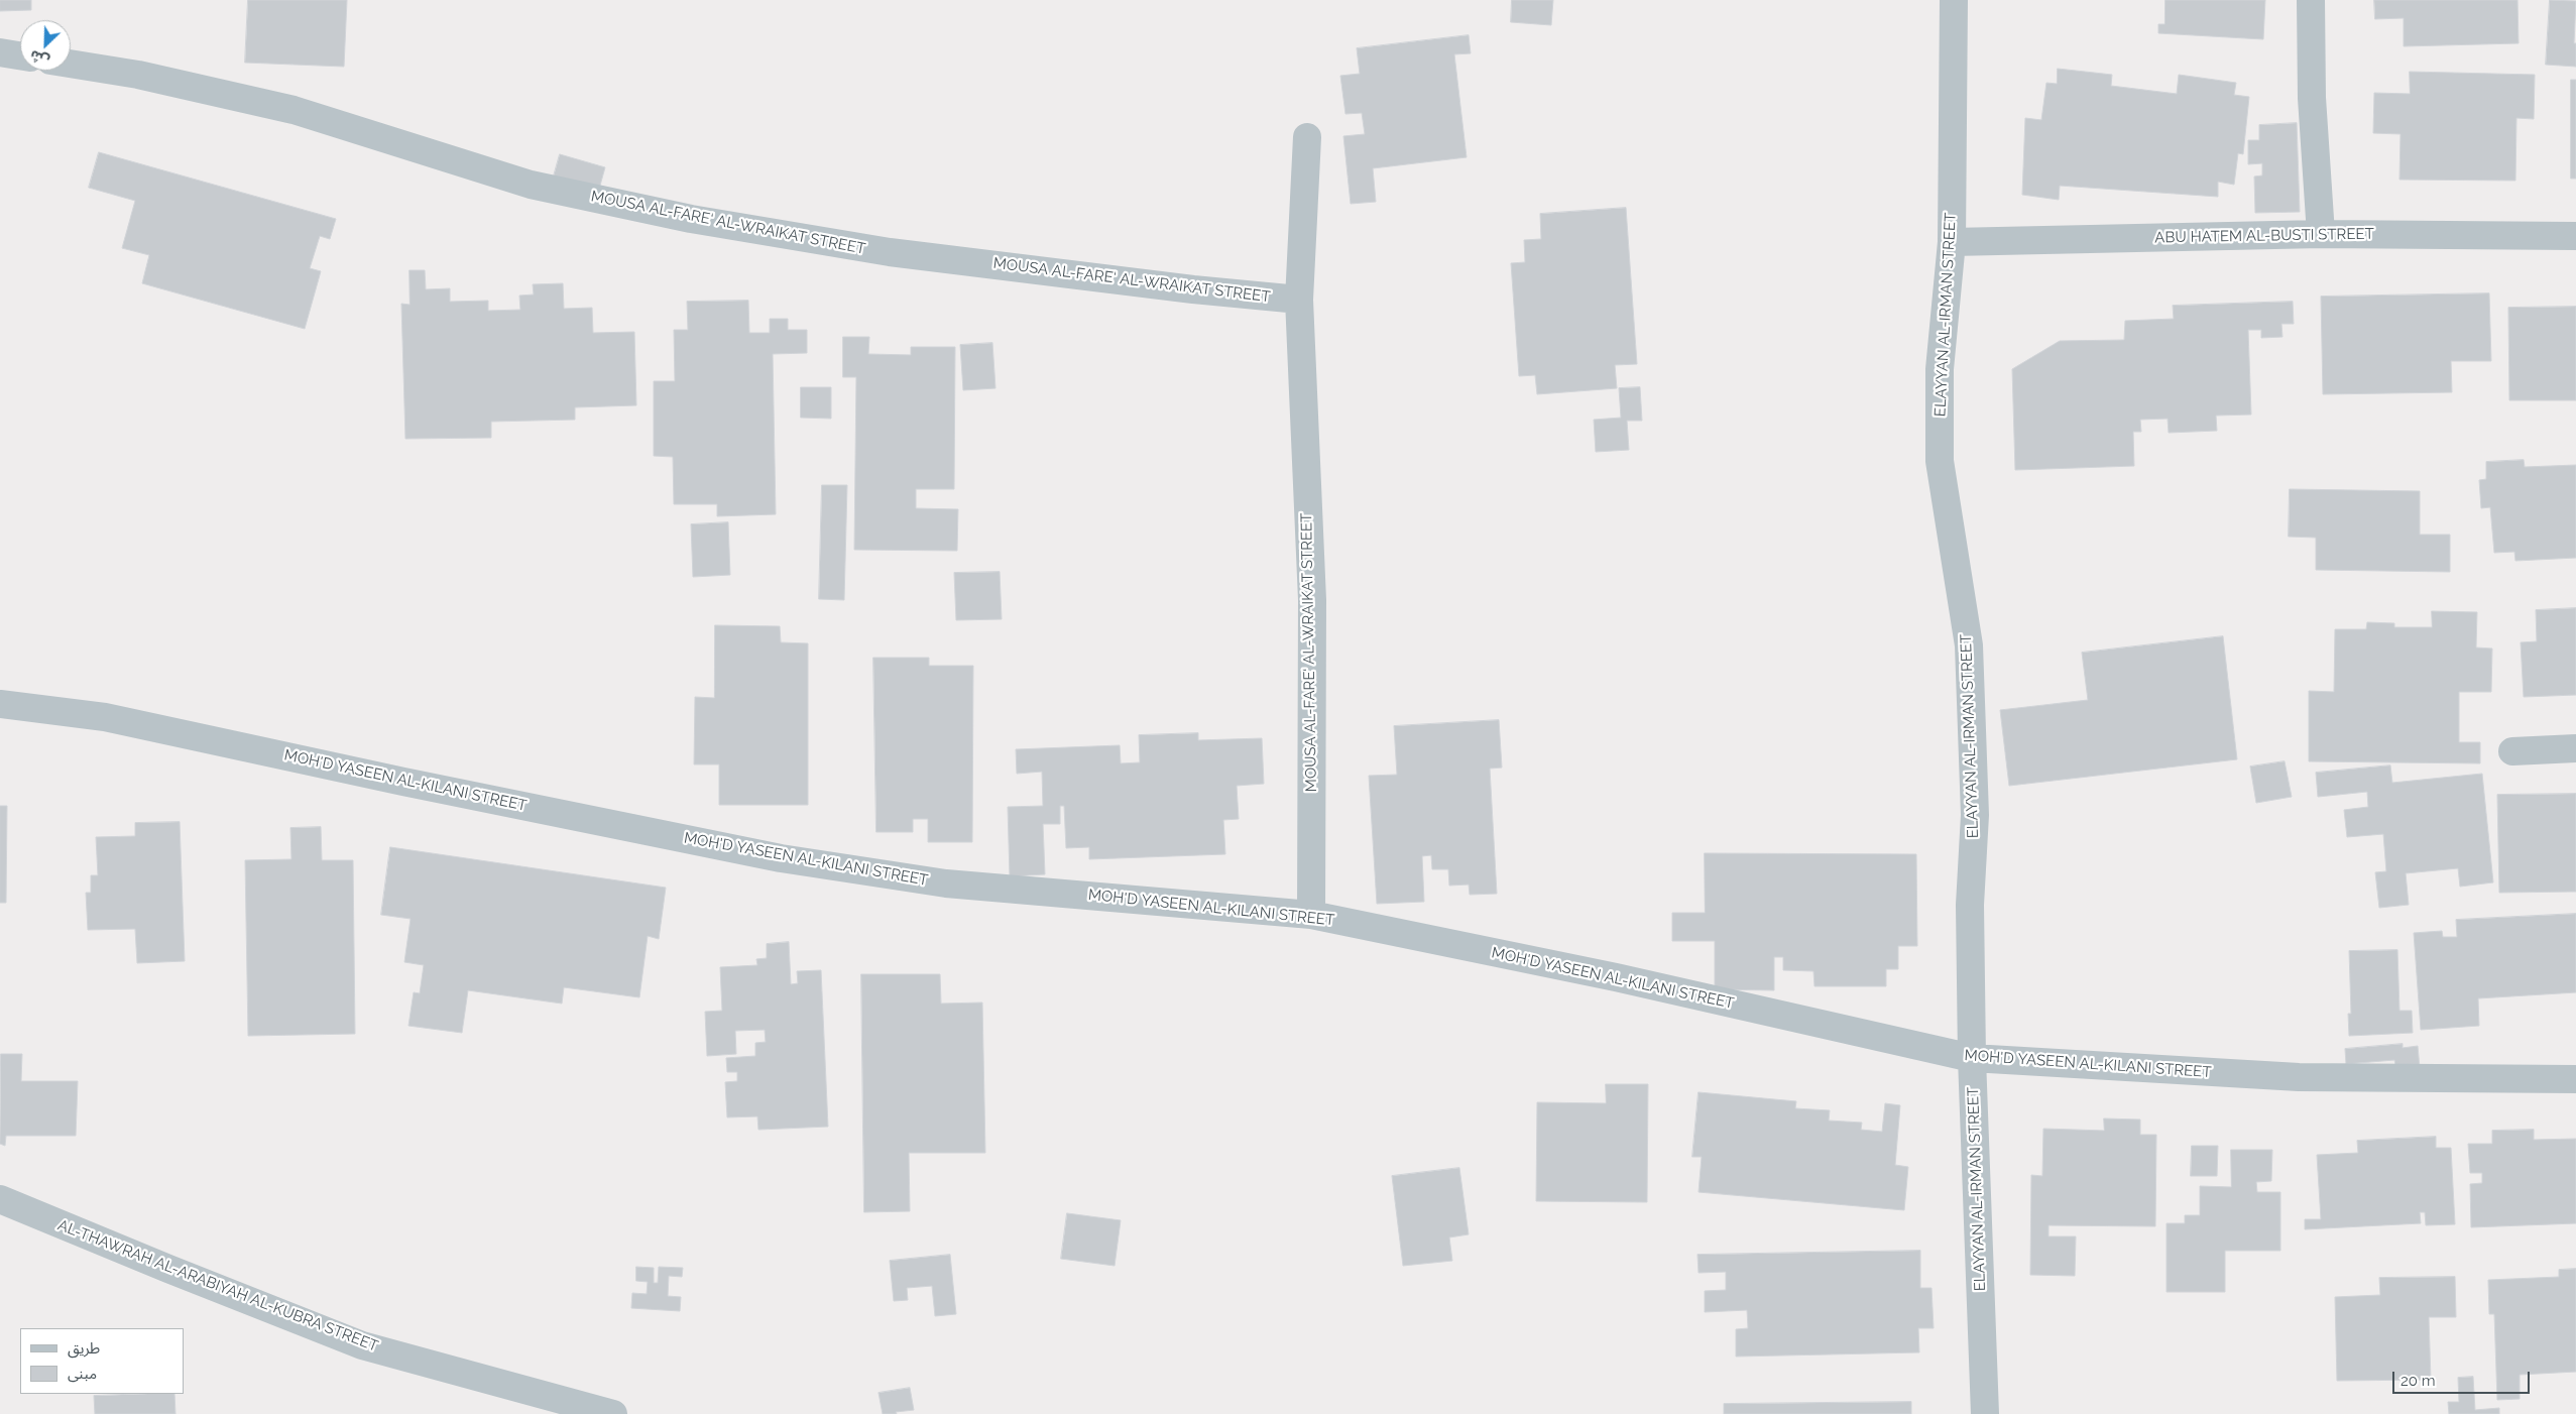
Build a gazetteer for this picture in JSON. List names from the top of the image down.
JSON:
{
  "streets": {
    "street": [
      "MOUSA AL-FARE‘ AL-WRAIKAT STREET",
      "ABU HATEM AL-BUSTI STREET",
      "ELAYYAN AL-IRMAN STREET",
      "MOH'D YASEEN AL-KILANI STREET",
      "AL-THAWRAH AL-ARABIYAH AL-KUBRA STREET"
    ]
  },
  "crossings": [
    ["MOUSA AL-FARE‘ AL-WRAIKAT STREET", "MOH'D YASEEN AL-KILANI STREET"],
    ["ABU HATEM AL-BUSTI STREET", "ELAYYAN AL-IRMAN STREET"],
    ["ELAYYAN AL-IRMAN STREET", "MOH'D YASEEN AL-KILANI STREET"]
  ],
  "legend": ["طريق", "مبنى"],
  "scale_bar": "20 m",
  "north": "bottom left"
}
